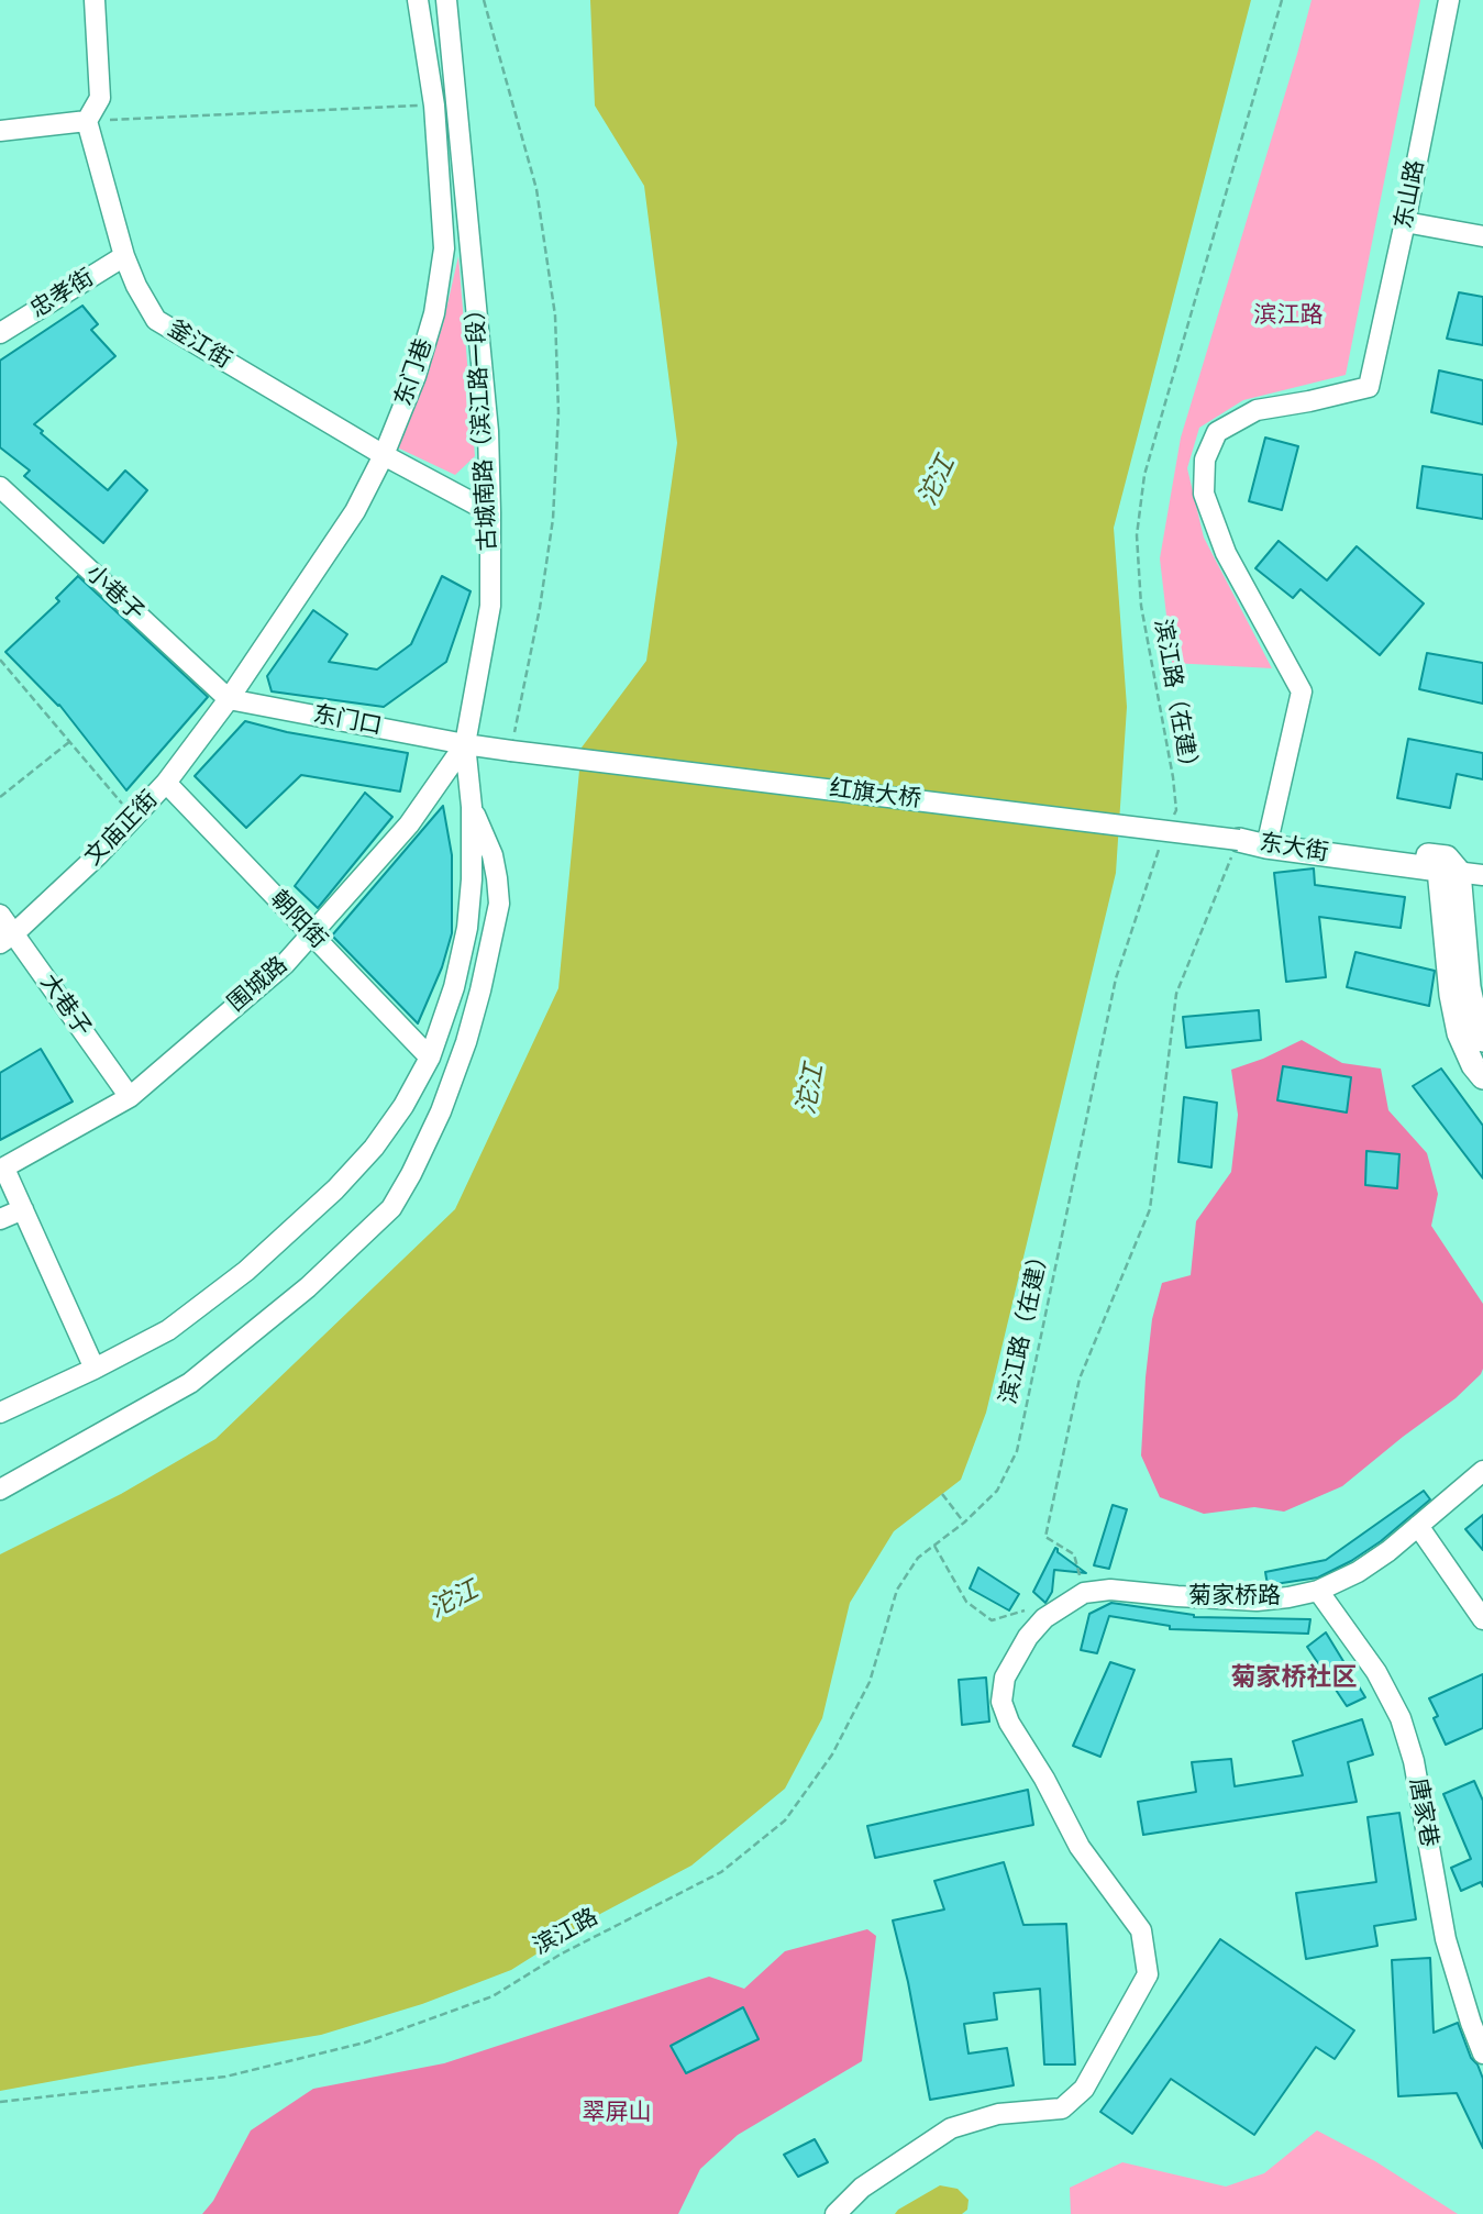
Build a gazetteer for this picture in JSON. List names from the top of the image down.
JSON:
{
  "streets": {
    "main road": ["东大街"],
    "street": [
      "东山路",
      "忠孝街",
      "釜江街",
      "东门巷",
      "古城南路（滨江路一段）",
      "小巷子",
      "东门口",
      "红旗大桥",
      "文庙正街",
      "朝阳街",
      "围城路",
      "大巷子",
      "菊家桥路",
      "唐家巷"
    ],
    "path": ["滨江路（在建）", "滨江路"]
  },
  "crossings": [
    ["东山路", "东大街"],
    ["忠孝街", "釜江街"],
    ["釜江街", "东门巷"],
    ["釜江街", "古城南路（滨江路一段）"],
    ["东门巷", "小巷子"],
    ["东门巷", "东门口"],
    ["东门巷", "文庙正街"],
    ["古城南路（滨江路一段）", "东门口"],
    ["古城南路（滨江路一段）", "朝阳街"],
    ["古城南路（滨江路一段）", "围城路"],
    ["小巷子", "东门口"],
    ["小巷子", "文庙正街"],
    ["滨江路（在建）", "滨江路"],
    ["东门口", "红旗大桥"],
    ["东门口", "文庙正街"],
    ["东门口", "围城路"],
    ["红旗大桥", "东大街"],
    ["文庙正街", "朝阳街"],
    ["文庙正街", "大巷子"],
    ["朝阳街", "围城路"],
    ["围城路", "大巷子"],
    ["菊家桥路", "唐家巷"]
  ],
  "districts": ["菊家桥社区"],
  "water": ["沱江"],
  "parks": ["滨江路", "翠屏山"]
}
